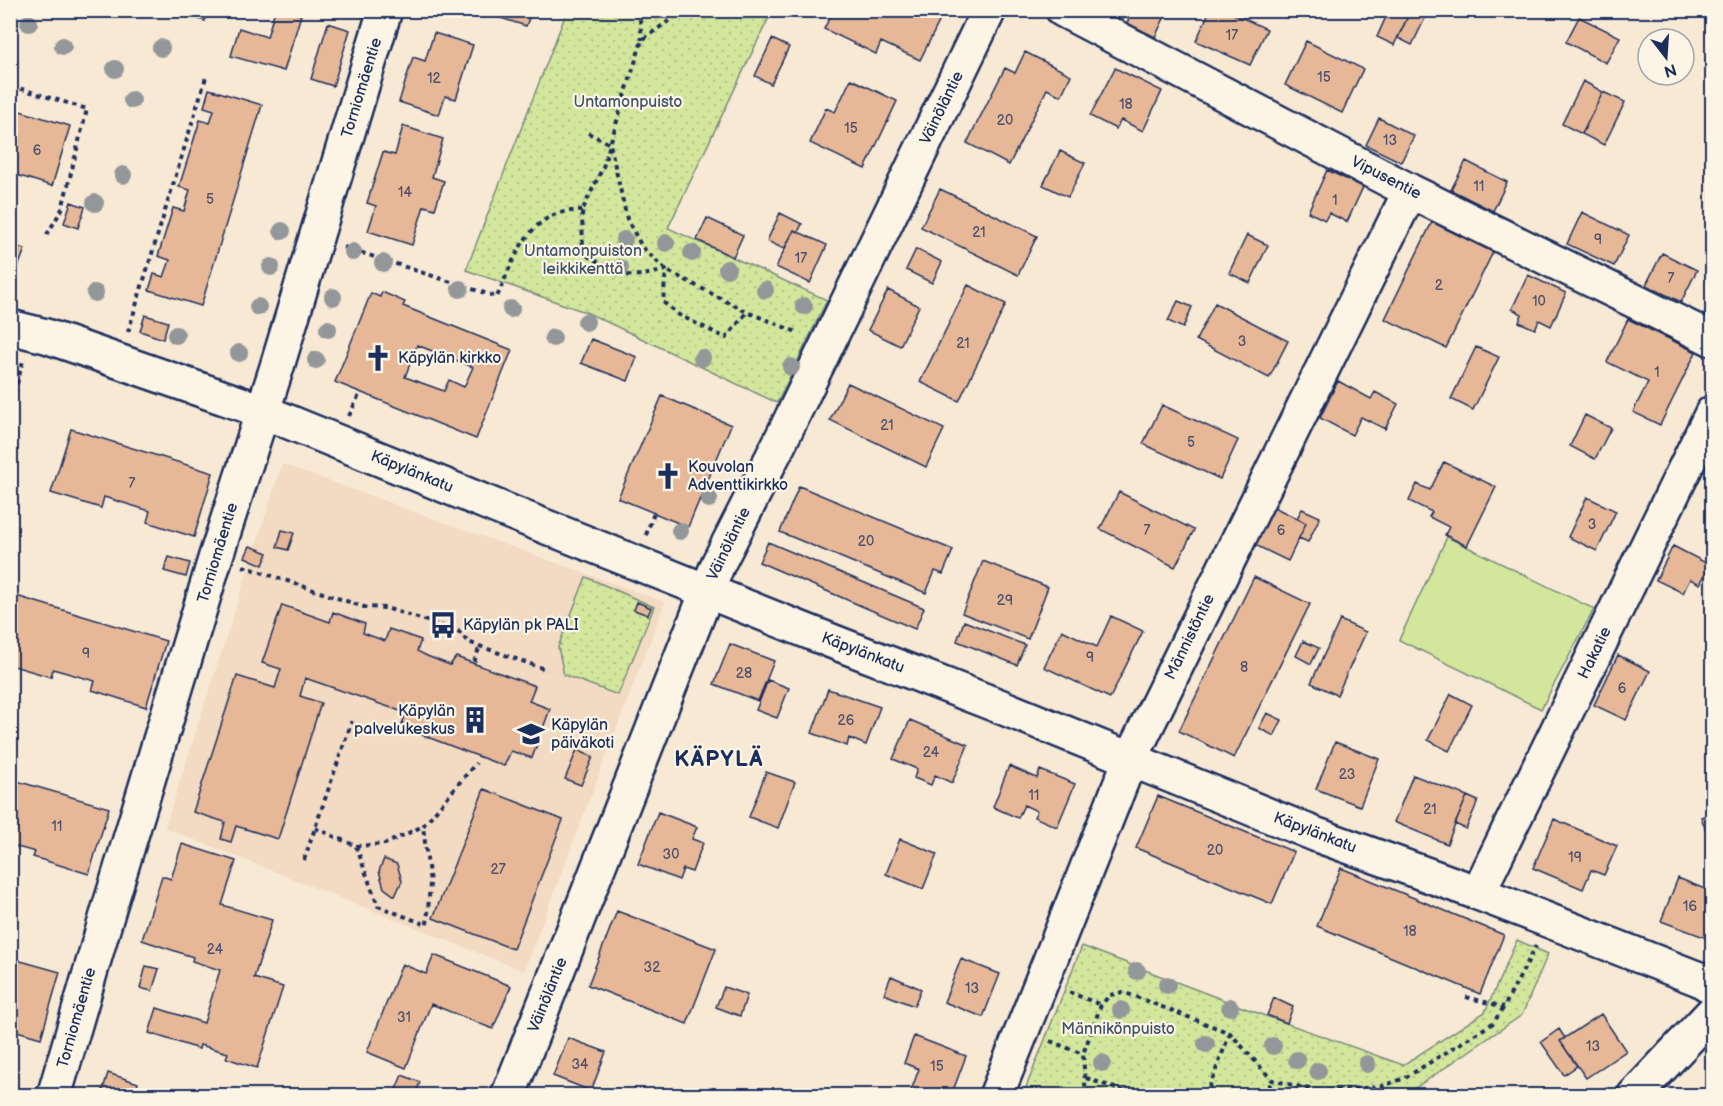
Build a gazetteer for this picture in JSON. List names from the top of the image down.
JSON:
{
  "streets": {
    "street": [
      "Torniomäentie",
      "Väinöläntie",
      "Vipusentie",
      "Käpylänkatu",
      "Männistöntie",
      "Hakatie"
    ]
  },
  "crossings": [
    ["Torniomäentie", "Käpylänkatu"],
    ["Väinöläntie", "Käpylänkatu"],
    ["Vipusentie", "Männistöntie"],
    ["Käpylänkatu", "Männistöntie"],
    ["Käpylänkatu", "Hakatie"]
  ],
  "districts": ["KÄPYLÄ"],
  "parks": ["Untamonpuisto", "Untamonpuiston leikkikenttä", "Männikönpuisto"],
  "places": {
    "church": ["Käpylän kirkko", "Kouvolan Adventtikirkko"],
    "bus stop": ["Käpylän pk PALI"],
    "building": ["Käpylän palvelukeskus"],
    "school or university": ["Käpylän päiväkoti"]
  },
  "house_numbers": [
    "17",
    "15",
    "12",
    "18",
    "20",
    "15",
    "13",
    "6",
    "11",
    "14",
    "5",
    "1",
    "21",
    "9",
    "17",
    "7",
    "2",
    "10",
    "3",
    "21",
    "1",
    "21",
    "5",
    "7",
    "3",
    "7",
    "6",
    "20",
    "29",
    "9",
    "9",
    "8",
    "28",
    "6",
    "26",
    "24",
    "23",
    "11",
    "21",
    "11",
    "20",
    "30",
    "19",
    "27",
    "16",
    "18",
    "24",
    "32",
    "13",
    "31",
    "13",
    "34",
    "15"
  ],
  "north": "bottom"
}
